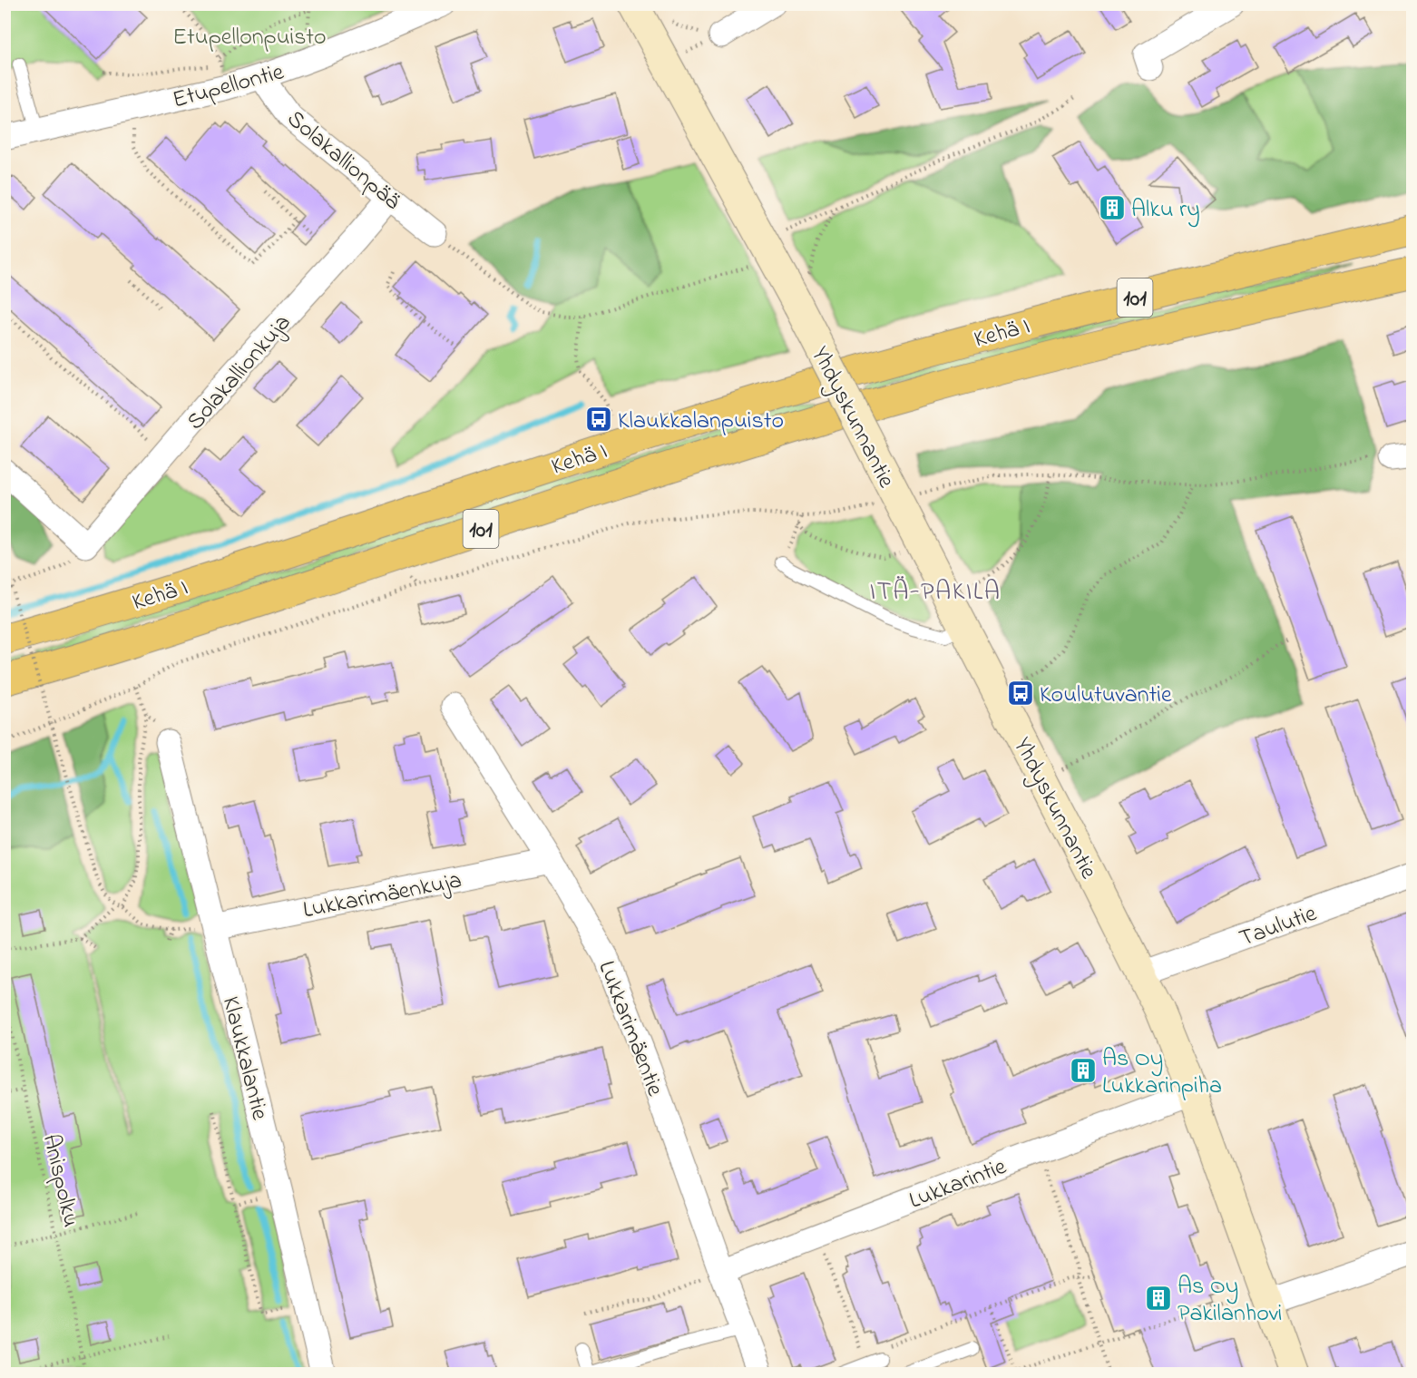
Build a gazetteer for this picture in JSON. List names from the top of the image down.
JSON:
{
  "streets": {
    "highway": ["101", "Kehä I"],
    "main road": ["Yhdyskunnantie"],
    "street": [
      "Etupellontie",
      "Solakallionpää",
      "Solakallionkuja",
      "Lukkarimäenkuja",
      "Taulutie",
      "Lukkarimäentie",
      "Klaukkalantie",
      "Lukkarintie"
    ],
    "path": ["Anispolku"]
  },
  "crossings": [
    ["Etupellontie", "Solakallionpää"],
    ["Solakallionpää", "Solakallionkuja"],
    ["Yhdyskunnantie", "Taulutie"],
    ["Yhdyskunnantie", "Lukkarintie"],
    ["Lukkarimäenkuja", "Lukkarimäentie"],
    ["Lukkarimäenkuja", "Klaukkalantie"],
    ["Lukkarimäentie", "Lukkarintie"]
  ],
  "districts": ["ITÄ-PAKILA"],
  "parks": ["Etupellonpuisto"],
  "places": {
    "building": ["Alku ry", "As Oy Lukkarinpiha", "As Oy Pakilanhovi"],
    "bus stop": ["Klaukkalanpuisto", "Koulutuvantie"]
  }
}
